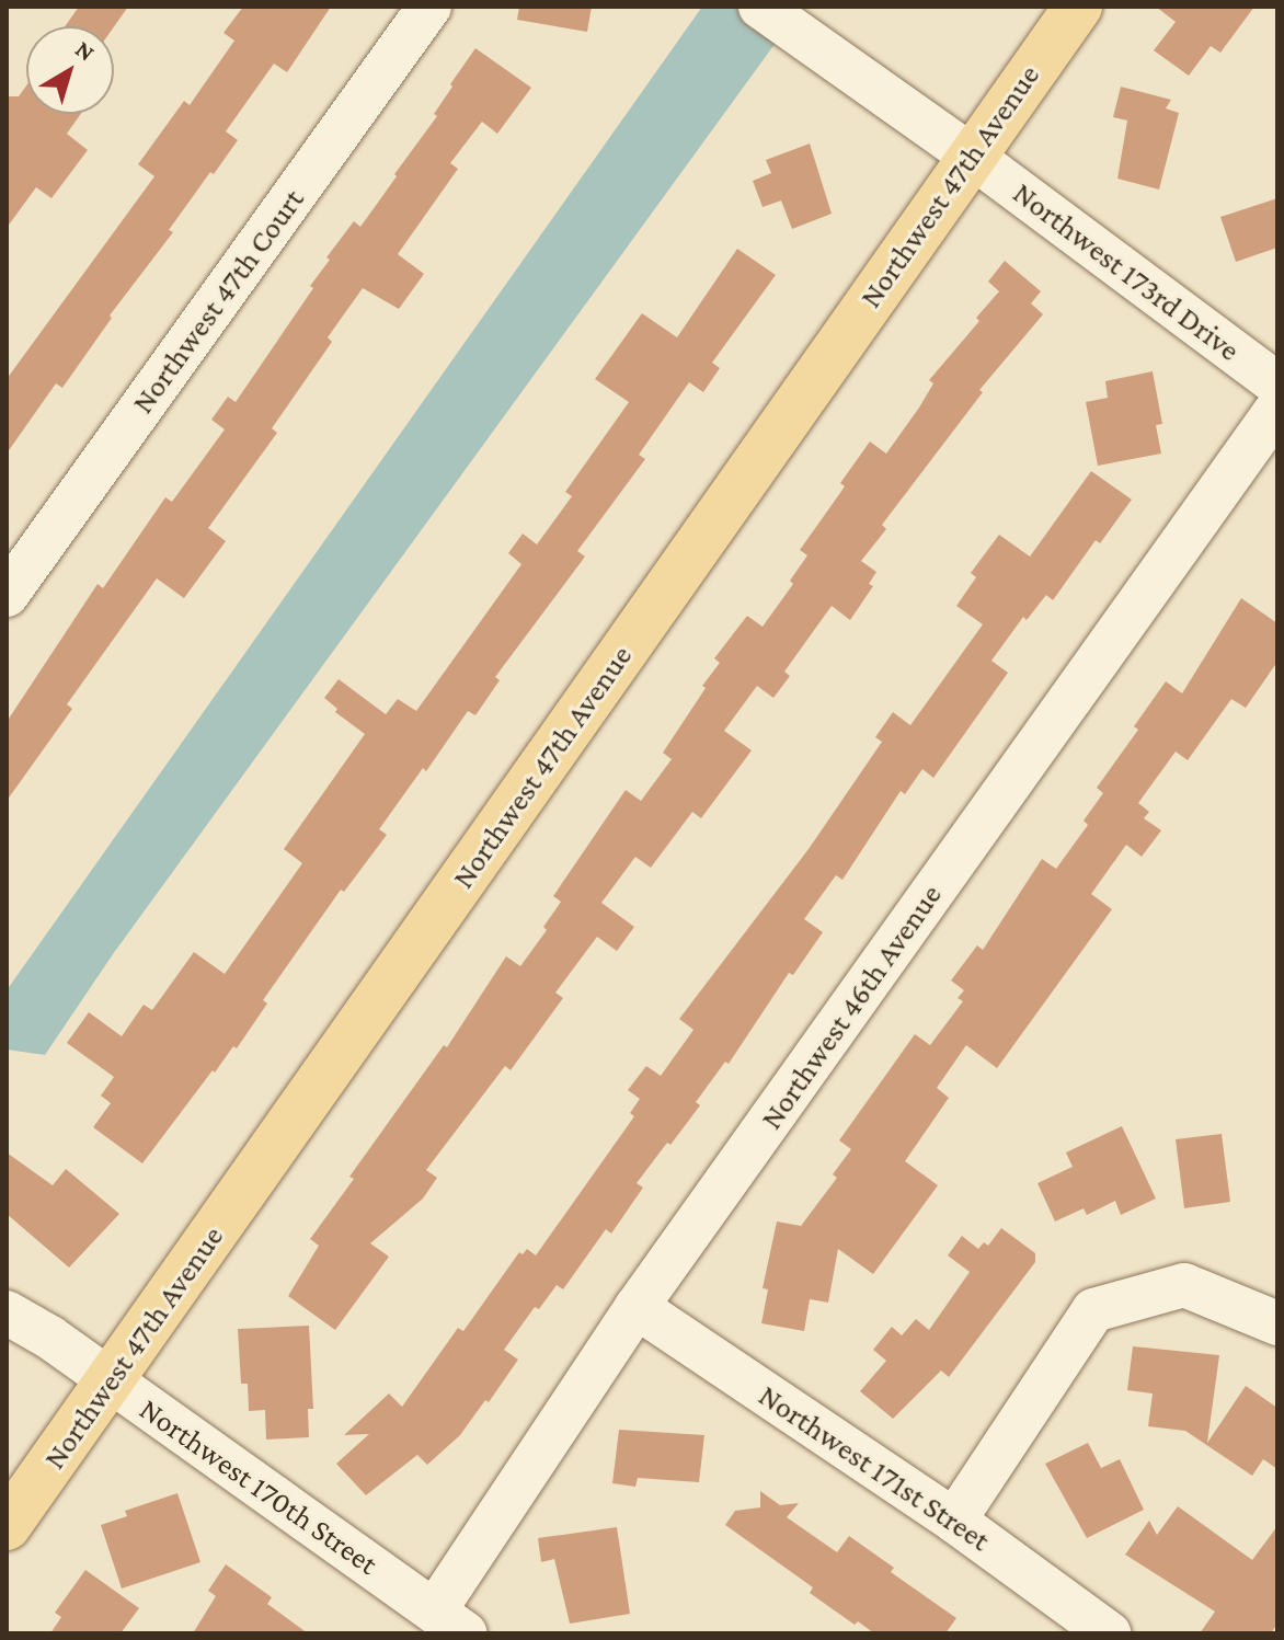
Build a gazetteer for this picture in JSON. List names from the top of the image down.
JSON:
{
  "streets": {
    "main road": ["Northwest 47th Avenue"],
    "street": [
      "Northwest 173rd Drive",
      "Northwest 47th Court",
      "Northwest 46th Avenue",
      "Northwest 171st Street",
      "Northwest 170th Street"
    ]
  },
  "crossings": [
    ["Northwest 47th Avenue", "Northwest 173rd Drive"],
    ["Northwest 47th Avenue", "Northwest 170th Street"],
    ["Northwest 46th Avenue", "Northwest 171st Street"],
    ["Northwest 46th Avenue", "Northwest 170th Street"]
  ],
  "north": "top right"
}
